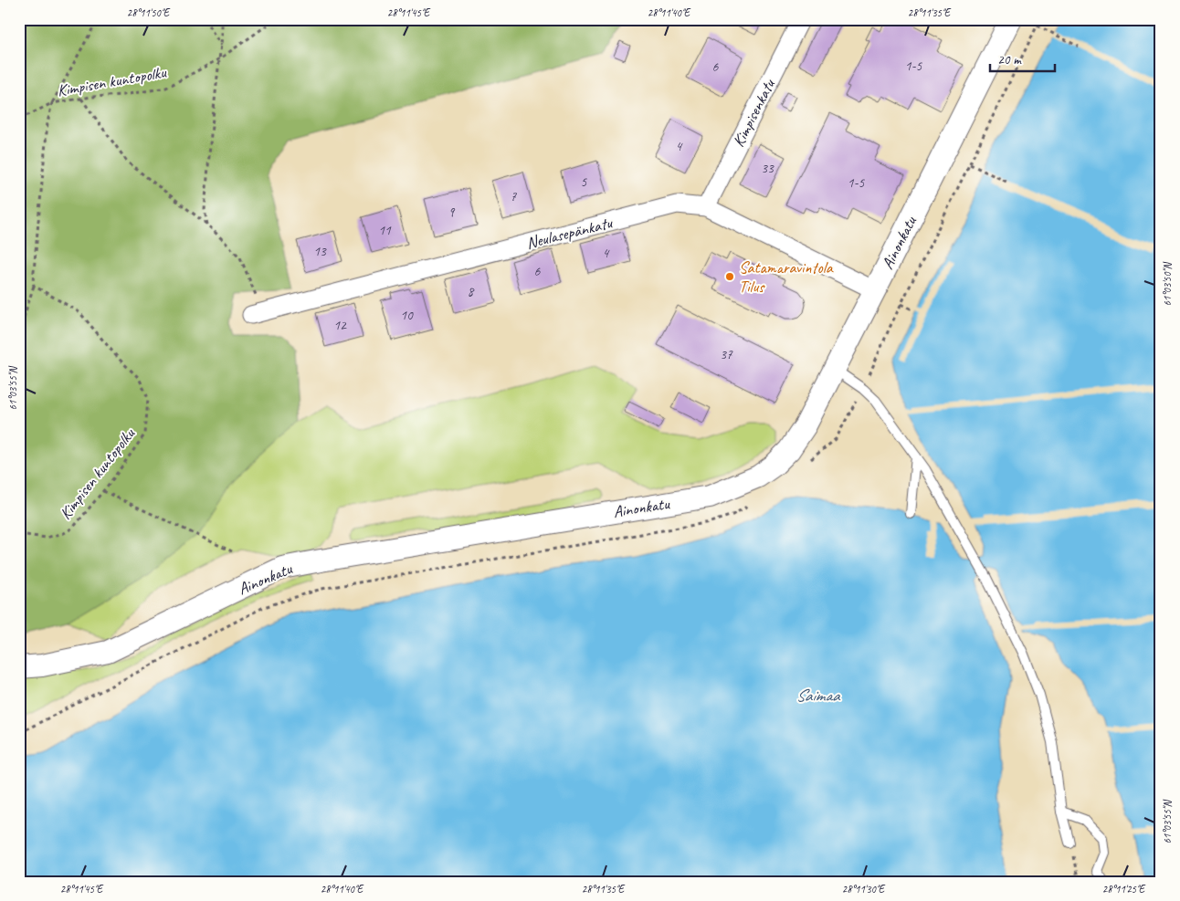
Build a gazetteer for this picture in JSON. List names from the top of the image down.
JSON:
{
  "streets": {
    "street": ["Kimpisenkatu", "Neulasepänkatu", "Ainonkatu"],
    "path": ["Kimpisen kuntopolku"]
  },
  "crossings": [
    ["Kimpisenkatu", "Neulasepänkatu"],
    ["Neulasepänkatu", "Ainonkatu"]
  ],
  "water": ["Saimaa"],
  "places": ["Satamaravintola Tilus"],
  "house_numbers": [
    "1-5",
    "6",
    "4",
    "33",
    "5",
    "1-5",
    "7",
    "9",
    "11",
    "13",
    "4",
    "6",
    "8",
    "10",
    "12",
    "37"
  ],
  "scale_bar": "20 m",
  "coordinates": [
    "28°11'50\"E",
    "28°11'45\"E",
    "28°11'40\"E",
    "28°11'35\"E",
    "61°03'50\"N",
    "61°03'55\"N",
    "28°11'30\"E",
    "28°11'25\"E"
  ]
}
